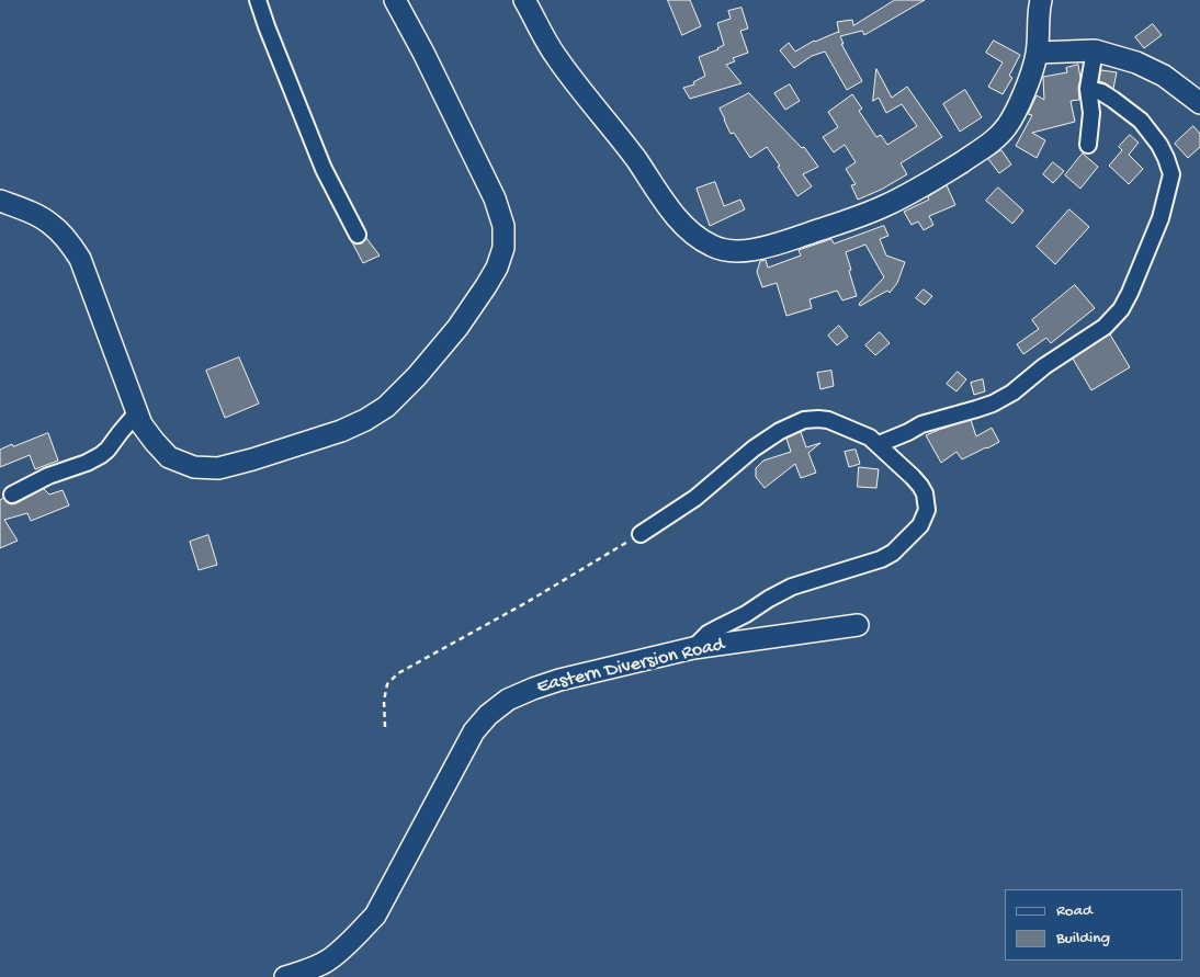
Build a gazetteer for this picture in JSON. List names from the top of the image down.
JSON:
{
  "streets": {
    "main road": ["Eastern Diversion Road"]
  },
  "legend": ["Road", "Building"]
}
